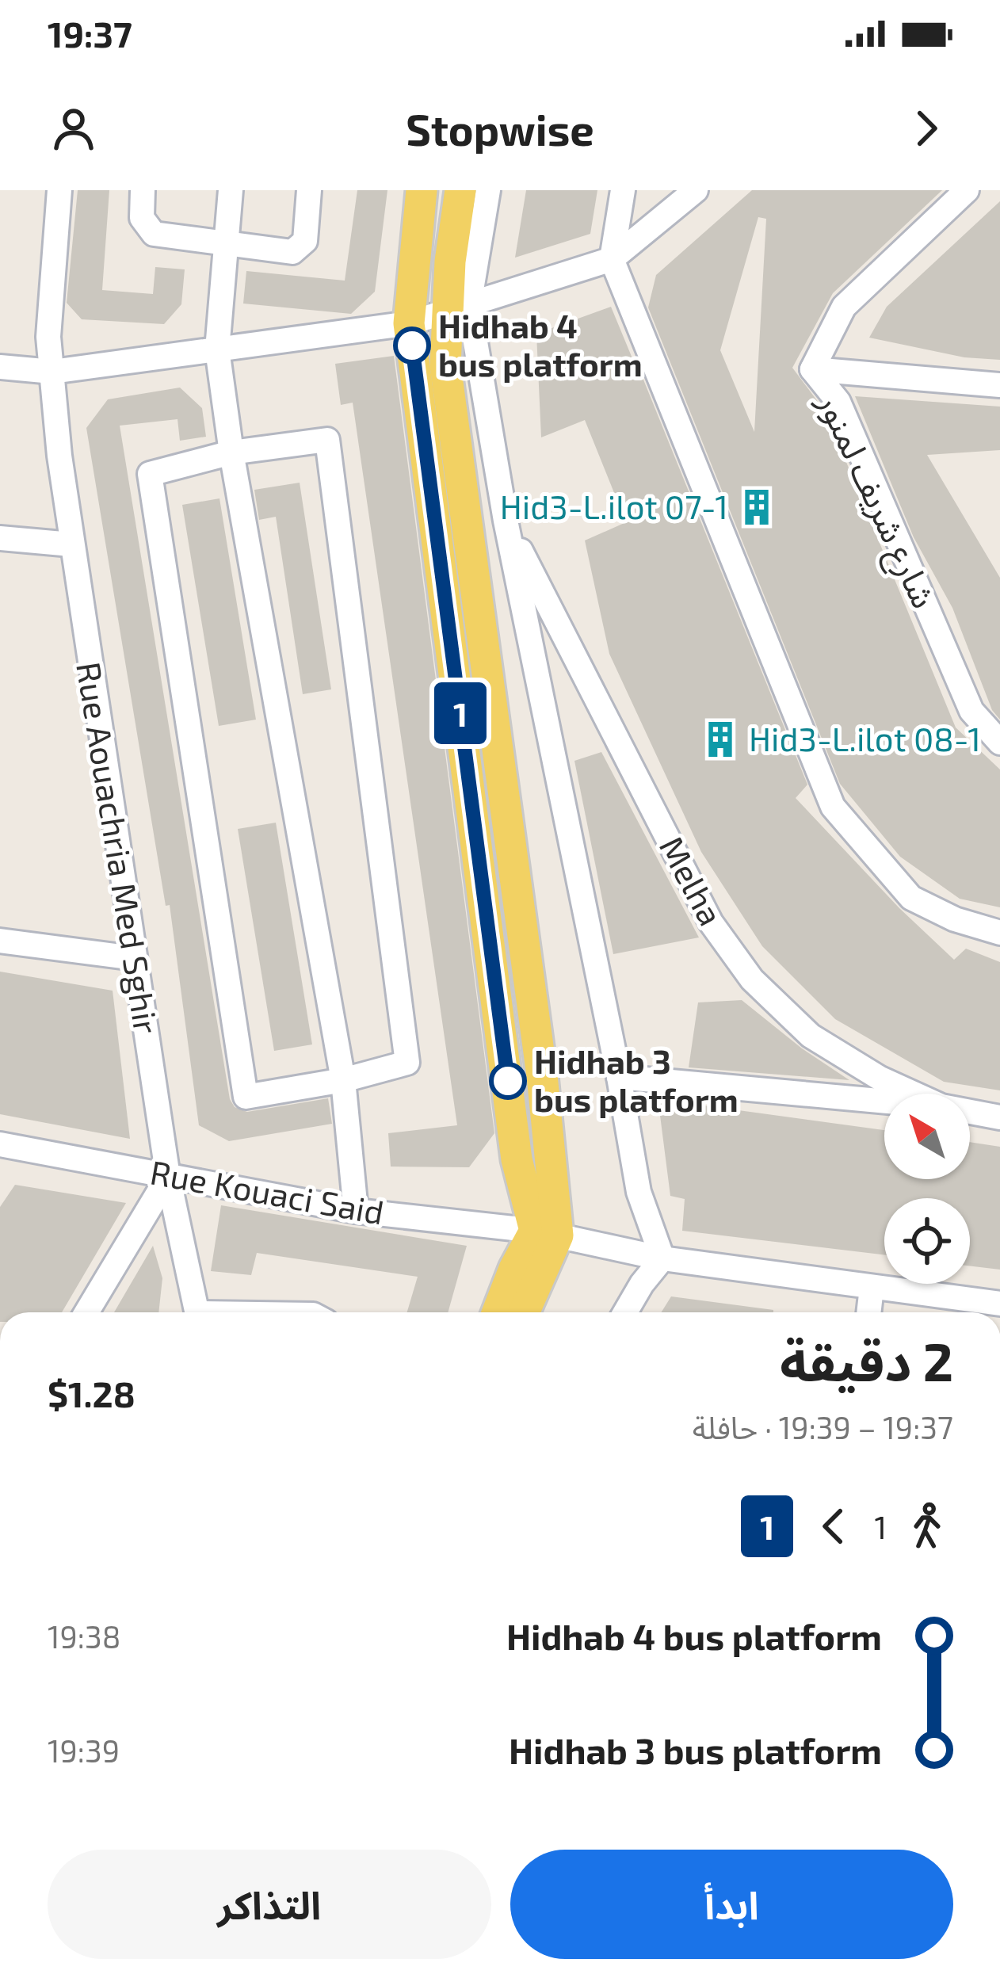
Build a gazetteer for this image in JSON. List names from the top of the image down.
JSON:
{
  "streets": {
    "street": [
      "شارع شريف لمنور",
      "Rue Aouachria Med Sghir",
      "Melha",
      "Rue Kouaci Said"
    ]
  },
  "crossings": [
    ["Rue Aouachria Med Sghir", "Rue Kouaci Said"]
  ],
  "places": {
    "other": ["Hidhab 4 bus platform", "Hidhab 3 bus platform"],
    "building": ["Hid3-L.ilot 07-1", "Hid3-L.ilot 08-1"]
  },
  "lines": ["bus line 1"],
  "north": "top left",
  "page": {
    "status": "19:37",
    "header": "Stopwise",
    "on_map": "1",
    "heading": ["2 دقيقة", "19:37 – 19:39 · حافلة", "$1.28"],
    "legs": ["1", "1"],
    "list": [
      {
        "name": "Hidhab 4 bus platform",
        "value": "19:38"
      },
      {
        "name": "Hidhab 3 bus platform",
        "value": "19:39"
      }
    ],
    "buttons": ["ابدأ", "التذاكر"]
  }
}
